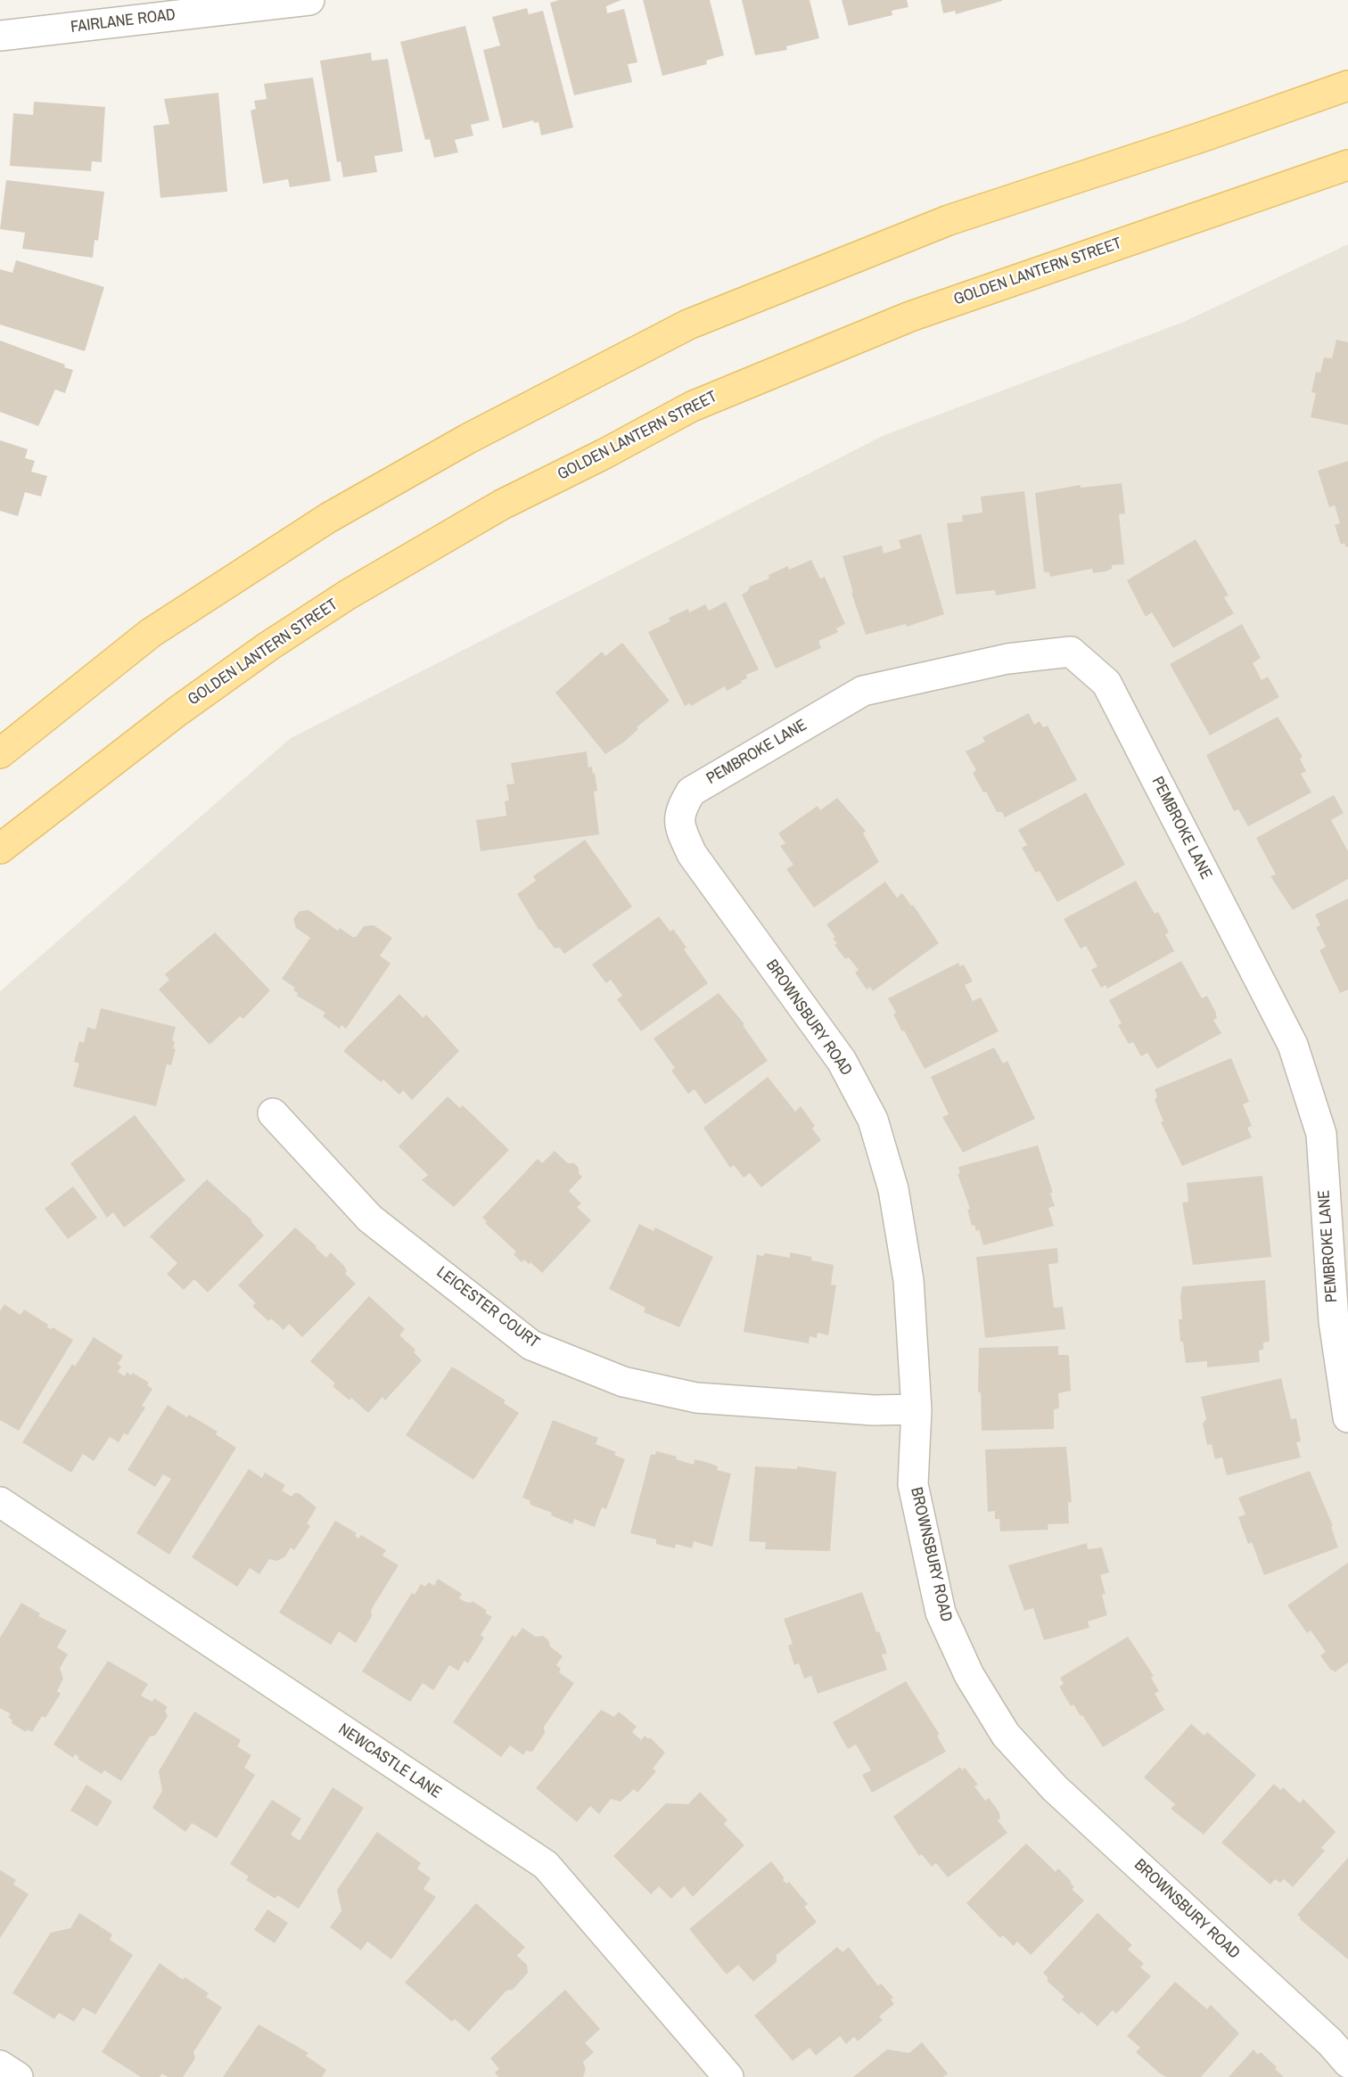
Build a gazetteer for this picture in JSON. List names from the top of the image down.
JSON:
{
  "streets": {
    "main road": ["GOLDEN LANTERN STREET"],
    "street": [
      "FAIRLANE ROAD",
      "PEMBROKE LANE",
      "BROWNSBURY ROAD",
      "LEICESTER COURT",
      "NEWCASTLE LANE"
    ]
  },
  "crossings": [
    ["PEMBROKE LANE", "BROWNSBURY ROAD"],
    ["BROWNSBURY ROAD", "LEICESTER COURT"]
  ]
}
